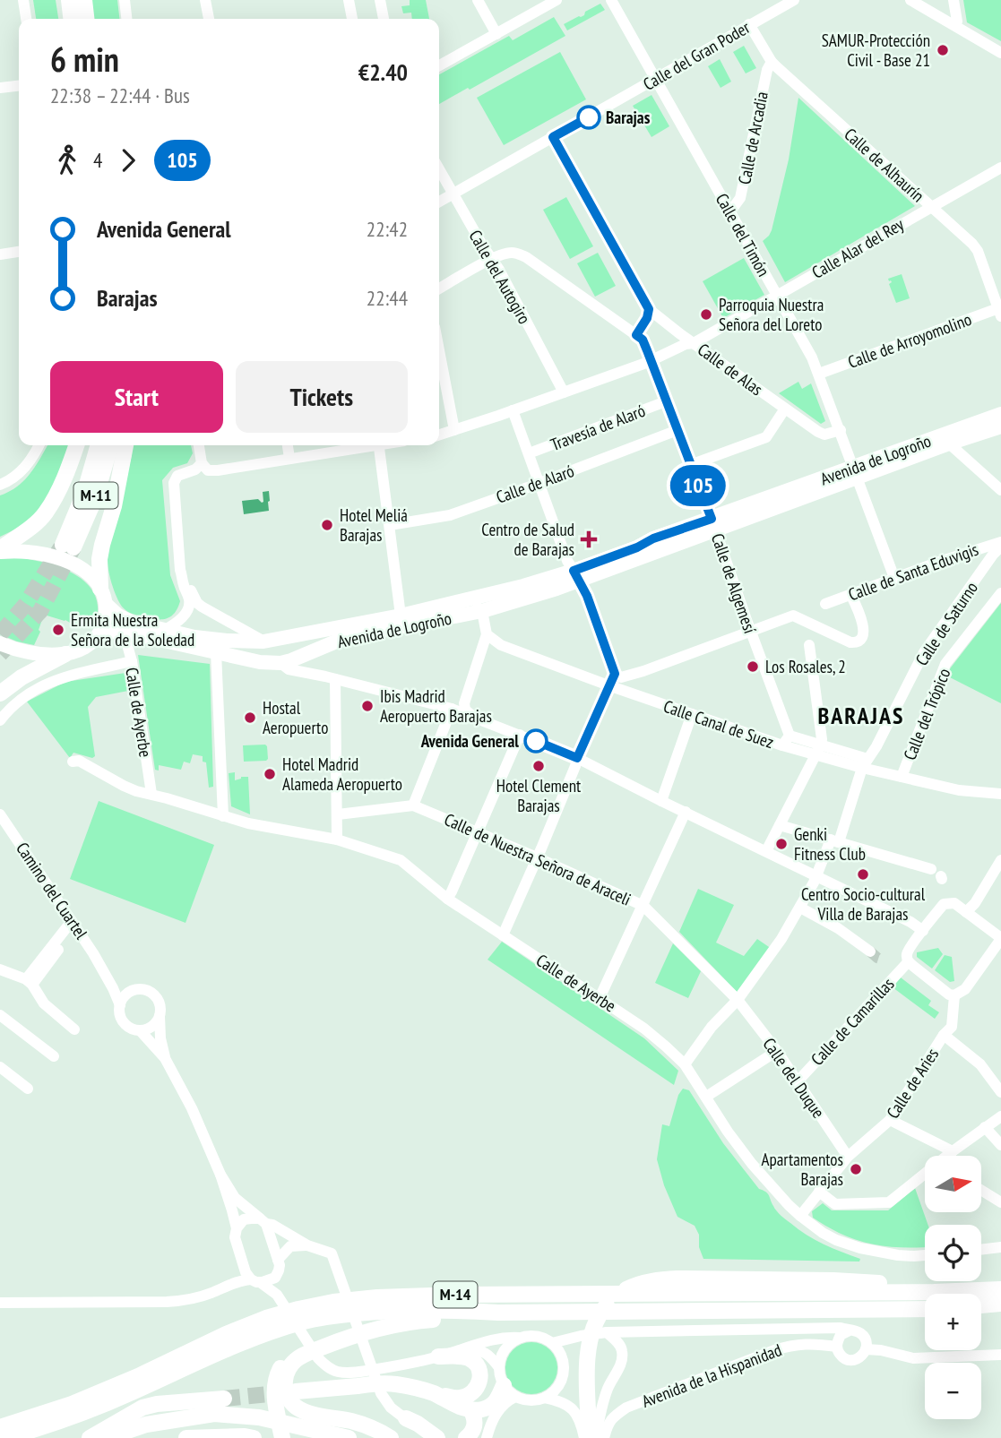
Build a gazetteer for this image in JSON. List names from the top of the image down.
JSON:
{
  "streets": {
    "highway": ["M-11", "M-14"],
    "main road": ["Avenida de Logroño"],
    "street": [
      "Calle del Gran Poder",
      "Calle de Arcadia",
      "Calle de Alhaurín",
      "Calle del Timón",
      "Calle Alar del Rey",
      "Calle del Autogiro",
      "Calle de Arroyomolino",
      "Calle de Alas",
      "Travesía de Alaró",
      "Calle de Alaró",
      "Calle de Santa Eduvigis",
      "Calle de Algemesí",
      "Calle de Saturno",
      "Calle de Ayerbe",
      "Calle del Trópico",
      "Calle Canal de Suez",
      "Calle de Nuestra Señora de Araceli",
      "Camino del Cuartel",
      "Calle de Camarillas",
      "Calle del Duque",
      "Calle de Aries",
      "Avenida de la Hispanidad"
    ]
  },
  "crossings": [
    ["Calle del Gran Poder", "Calle de Alhaurín"],
    ["Calle del Gran Poder", "Calle del Timón"],
    ["Calle del Gran Poder", "Calle del Autogiro"],
    ["Calle de Arcadia", "Calle de Alhaurín"],
    ["Calle de Arcadia", "Calle del Timón"],
    ["Calle de Alhaurín", "Calle Alar del Rey"],
    ["Calle de Alhaurín", "Calle de Arroyomolino"],
    ["Calle del Timón", "Calle Alar del Rey"],
    ["Calle del Timón", "Calle de Arroyomolino"],
    ["Calle del Timón", "Calle de Alas"],
    ["Calle del Timón", "Avenida de Logroño"],
    ["Calle del Timón", "Calle de Santa Eduvigis"],
    ["Calle Alar del Rey", "Calle del Autogiro"],
    ["Calle Alar del Rey", "Calle de Alas"],
    ["Calle Alar del Rey", "Calle de Algemesí"],
    ["Calle del Autogiro", "Calle de Algemesí"],
    ["Travesía de Alaró", "Calle de Algemesí"],
    ["Avenida de Logroño", "Calle de Algemesí"],
    ["Avenida de Logroño", "Calle de Ayerbe"],
    ["Calle de Alaró", "Calle de Algemesí"],
    ["Calle de Santa Eduvigis", "Calle de Saturno"],
    ["Calle de Saturno", "Calle de Ayerbe"],
    ["Calle de Saturno", "Calle Canal de Suez"],
    ["Calle de Saturno", "Calle de Nuestra Señora de Araceli"],
    ["Calle de Saturno", "Calle del Duque"],
    ["Calle de Ayerbe", "Calle de Aries"],
    ["Calle del Trópico", "Calle Canal de Suez"],
    ["Calle de Nuestra Señora de Araceli", "Calle del Duque"],
    ["Calle de Camarillas", "Calle del Duque"],
    ["Calle del Duque", "Calle de Aries"]
  ],
  "districts": ["BARAJAS"],
  "places": {
    "other": [
      "SAMUR-Protección Civil - Base 21",
      "Barajas",
      "Parroquia Nuestra Señora del Loreto",
      "Hotel Meliá Barajas",
      "Ermita Nuestra Señora de la Soledad",
      "Los Rosales, 2",
      "Ibis Madrid Aeropuerto Barajas",
      "Hostal Aeropuerto",
      "Avenida General",
      "Hotel Clement Barajas",
      "Hotel Madrid Alameda Aeropuerto",
      "Genki Fitness Club",
      "Centro Socio-cultural Villa de Barajas",
      "Apartamentos Barajas"
    ],
    "health": ["Centro de Salud de Barajas"]
  },
  "lines": ["bus line 105"],
  "north": "right",
  "page": {
    "on_map": "105",
    "heading": ["6 min", "22:38 – 22:44 · Bus", "€2.40"],
    "legs": ["4", "105"],
    "list": [
      {
        "name": "Avenida General",
        "value": "22:42"
      },
      {
        "name": "Barajas",
        "value": "22:44"
      }
    ],
    "buttons": ["Start", "Tickets"],
    "map_buttons": ["+", "−"]
  }
}
